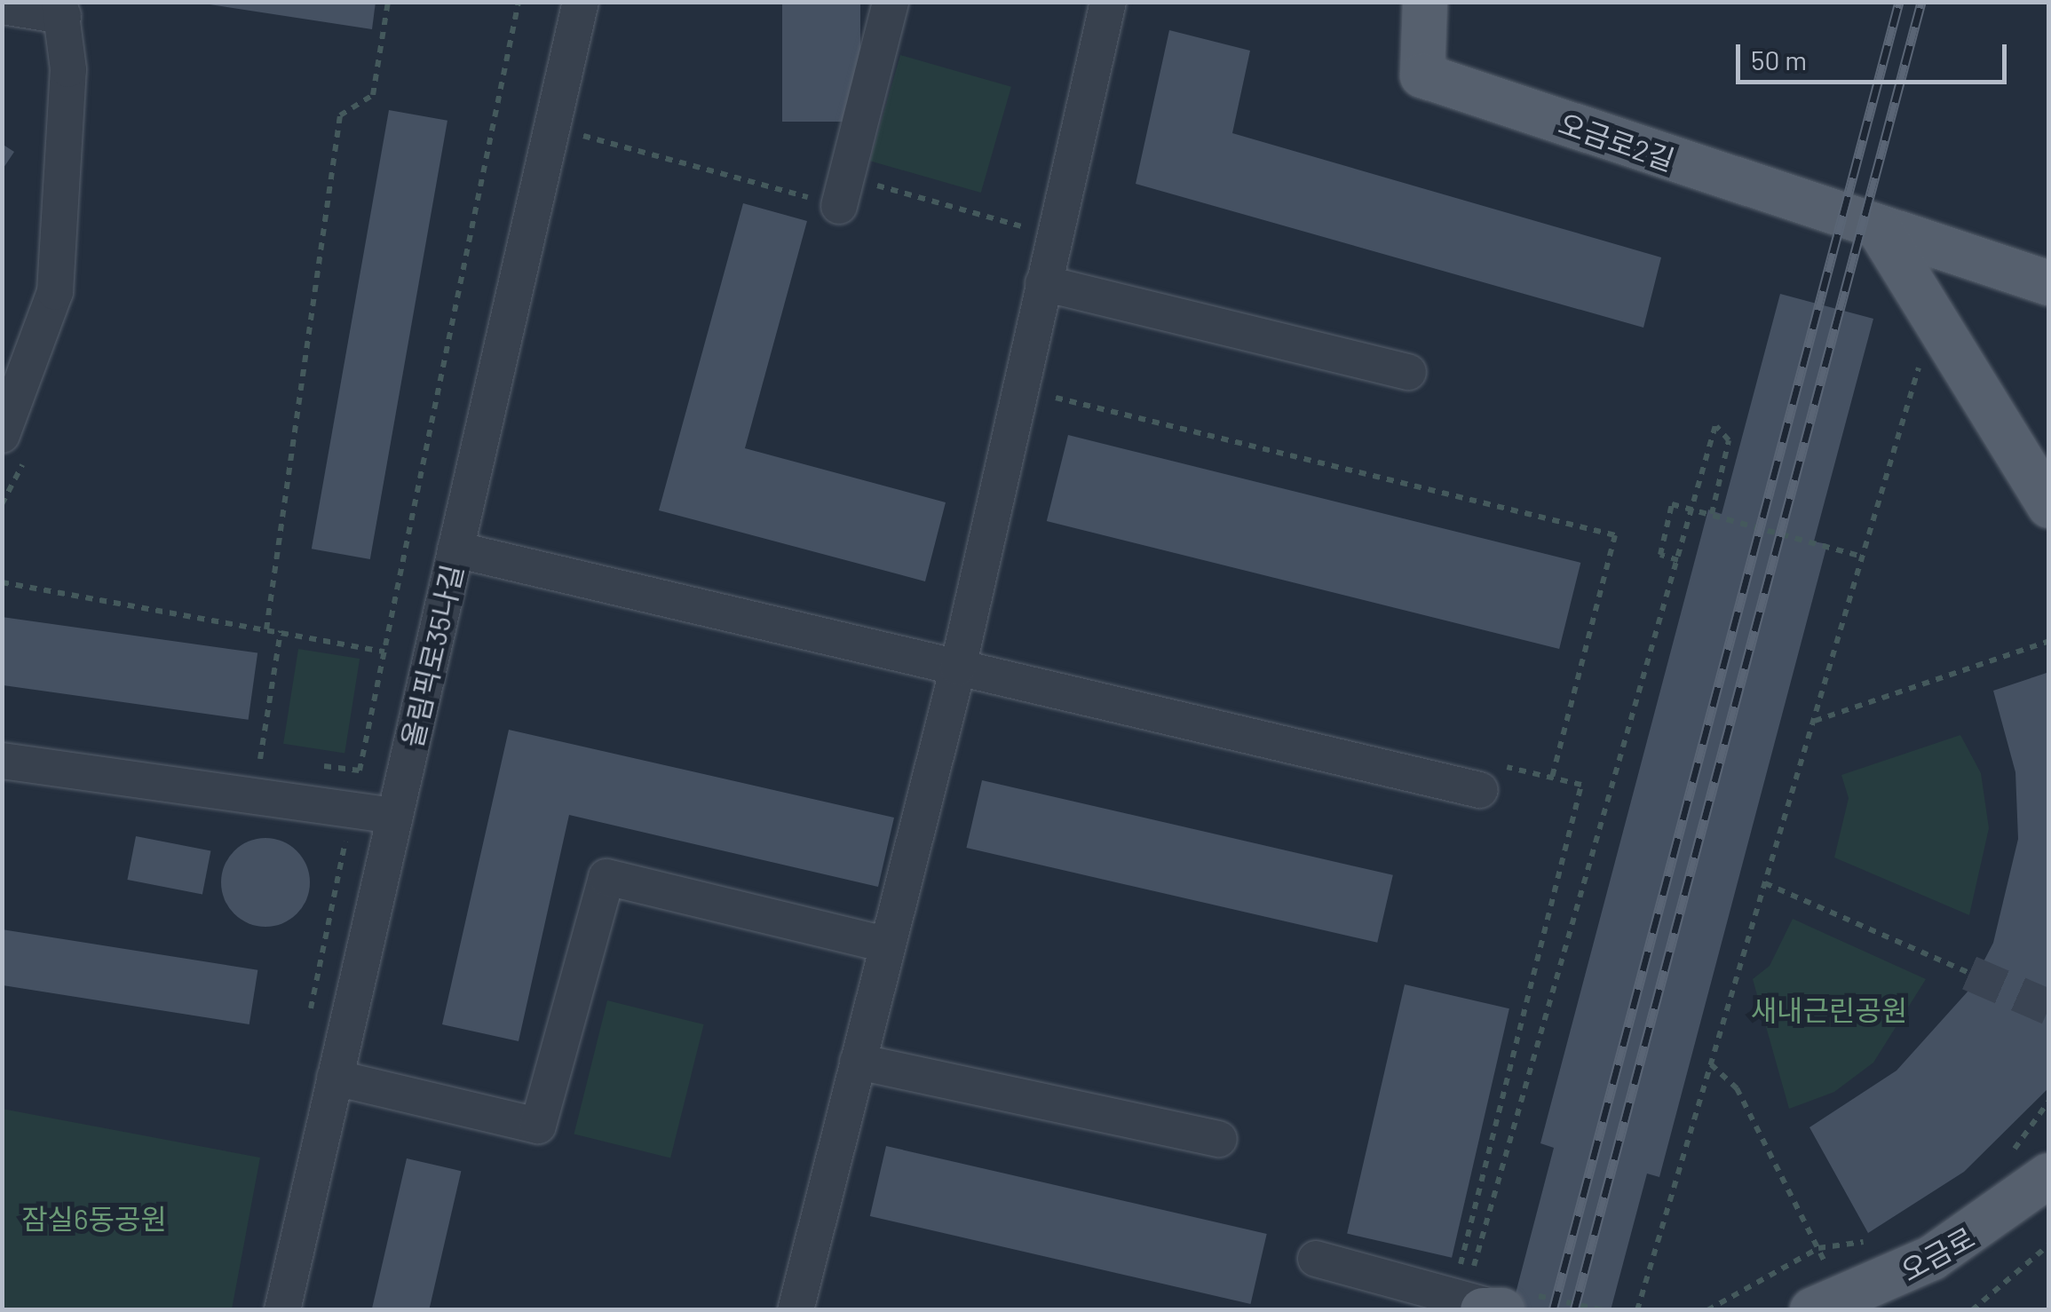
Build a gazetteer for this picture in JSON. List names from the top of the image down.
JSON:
{
  "streets": {
    "main road": ["오금로2길", "오금로"],
    "street": ["올림픽로35나길"]
  },
  "parks": ["새내근린공원", "잠실6동공원"],
  "scale_bar": "50 m"
}
